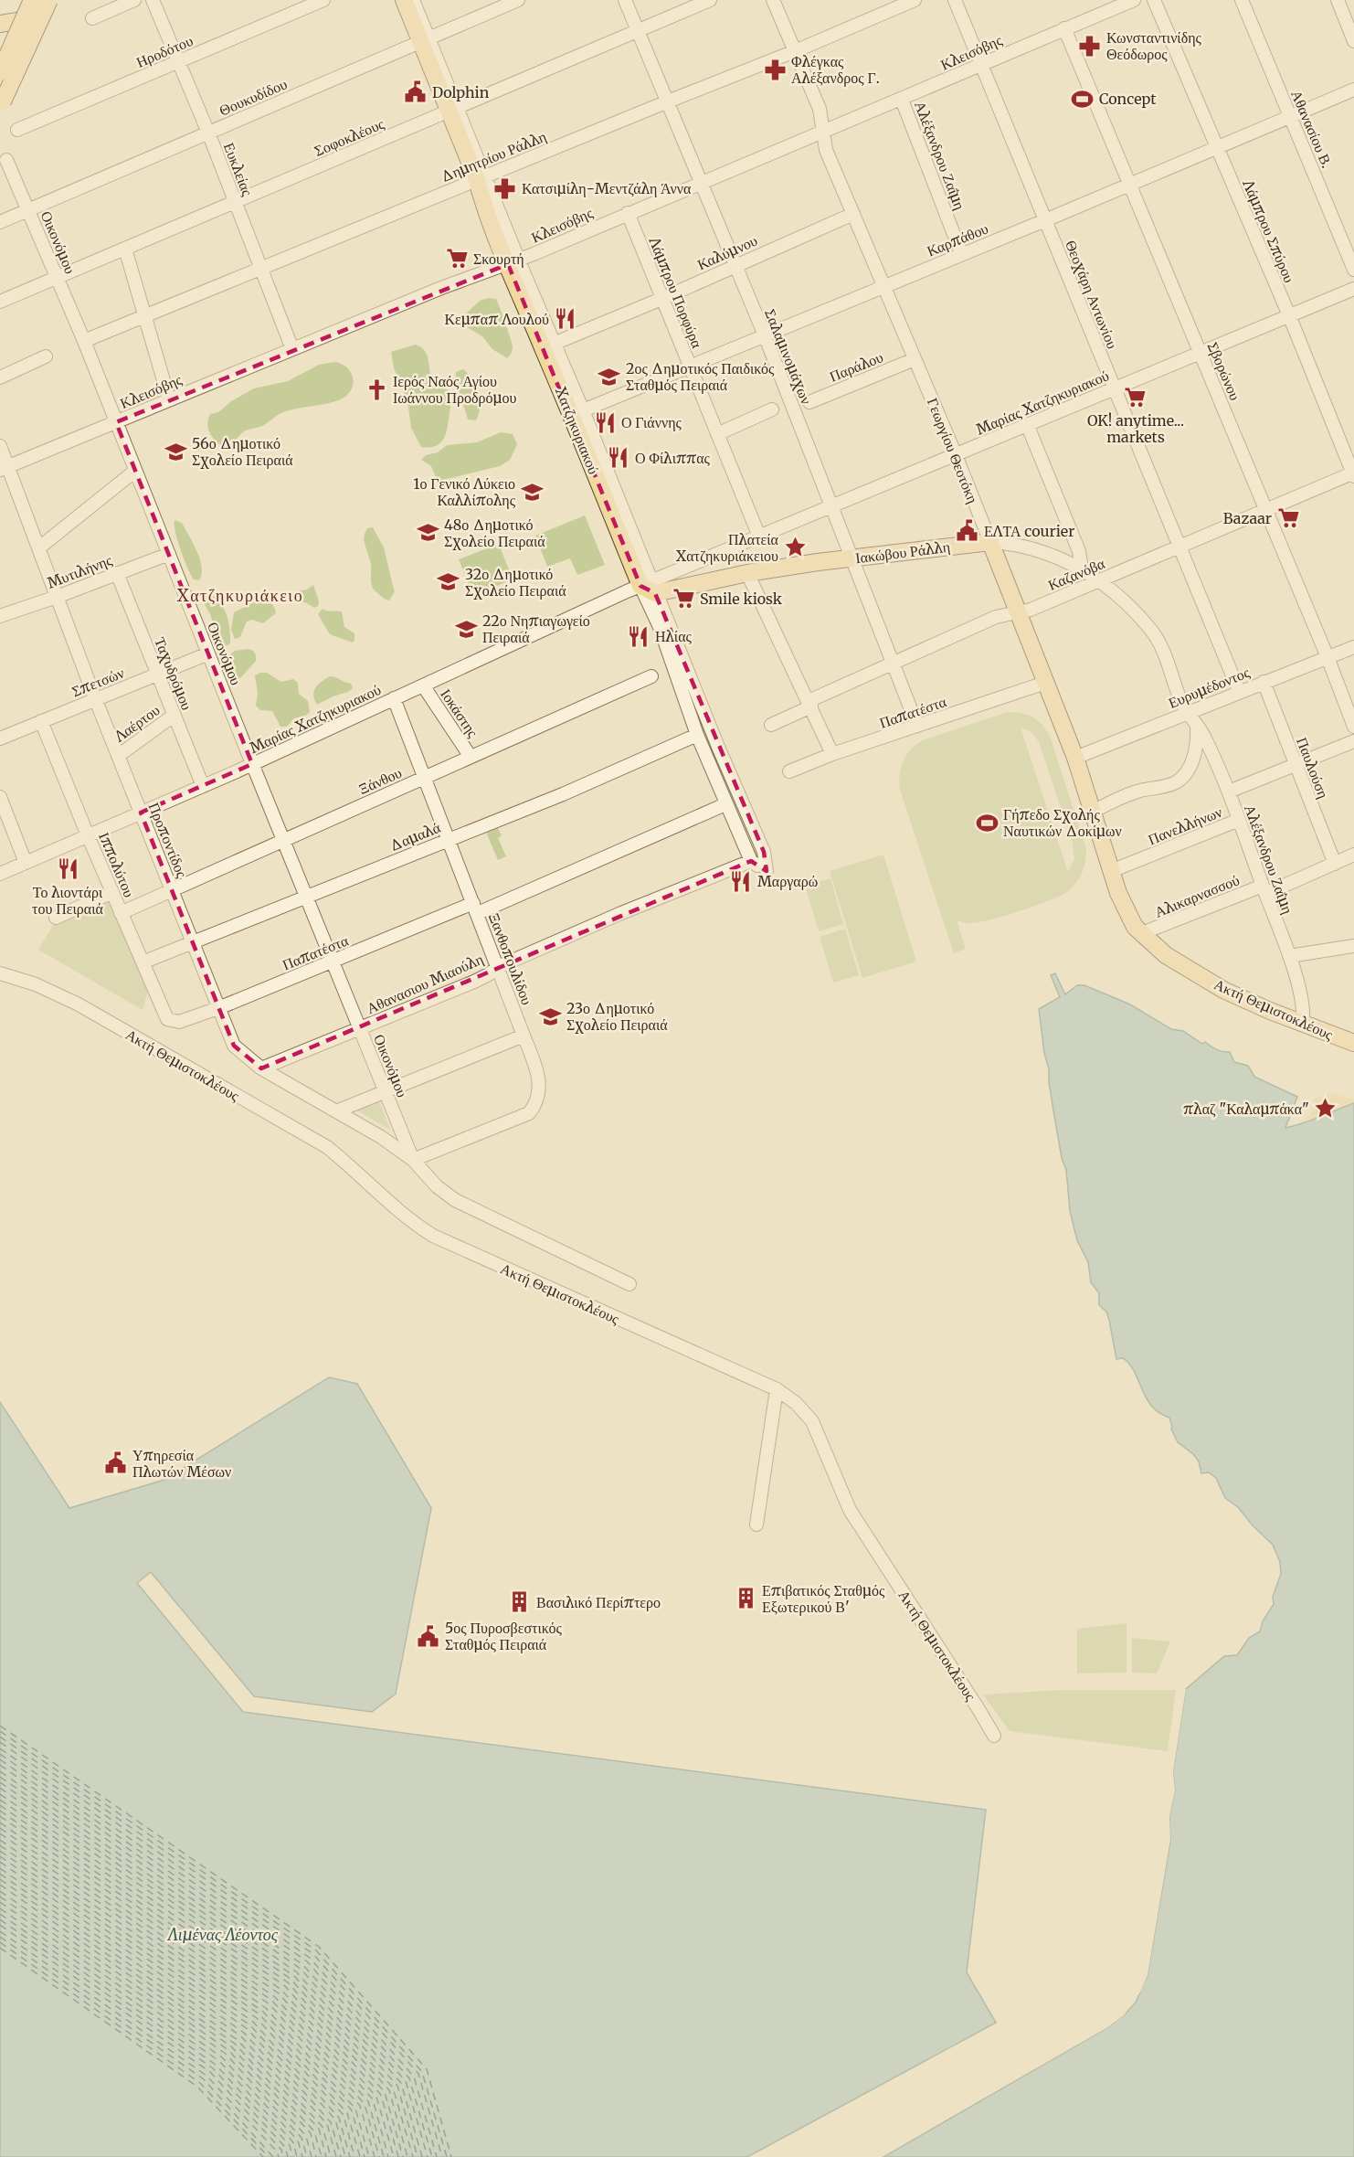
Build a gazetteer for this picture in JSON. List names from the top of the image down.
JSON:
{
  "streets": {
    "main road": [
      "Χατζηκυριακού",
      "Γεωργίου Θεοτόκη",
      "Ιακώβου Ράλλη",
      "Ακτή Θεμιστοκλέους"
    ],
    "street": [
      "Ηροδότου",
      "Κλεισόβης",
      "Θουκυδίδου",
      "Αθανασίου Β.",
      "Σοφοκλέους",
      "Αλέξανδρου Ζαΐμη",
      "Δημητρίου Ράλλη",
      "Ευκλείας",
      "Λάμπρου Σπύρου",
      "Καρπάθου",
      "Οικονόμου",
      "Καλύμνου",
      "Λάμπρου Πορφύρα",
      "Θεοχάρη Αντωνίου",
      "Σαλαμινομάχων",
      "Παράλου",
      "Σβορώνου",
      "Μαρίας Χατζηκυριακού",
      "Μυτιλήνης",
      "Καζανόβα",
      "Ταχυδρόμου",
      "Σπετσών",
      "Ευρυμέδοντος",
      "Παπατέστα",
      "Ιοκάστης",
      "Λαέρτου",
      "Παυλούση",
      "Ξάνθου",
      "Πανελλήνων",
      "Δαμαλά",
      "Προποντίδος",
      "Ιππολύτου",
      "Αλικαρνασσού",
      "Ξανθοπουλίδου",
      "Αθανασιου Μιαούλη"
    ]
  },
  "crossings": [
    ["Ηροδότου", "Ευκλείας"],
    ["Κλεισόβης", "Αλέξανδρου Ζαΐμη"],
    ["Κλεισόβης", "Ευκλείας"],
    ["Κλεισόβης", "Οικονόμου"],
    ["Κλεισόβης", "Λάμπρου Πορφύρα"],
    ["Κλεισόβης", "Θεοχάρη Αντωνίου"],
    ["Κλεισόβης", "Σαλαμινομάχων"],
    ["Κλεισόβης", "Σβορώνου"],
    ["Κλεισόβης", "Χατζηκυριακού"],
    ["Κλεισόβης", "Γεωργίου Θεοτόκη"],
    ["Κλεισόβης", "Προποντίδος"],
    ["Θουκυδίδου", "Ευκλείας"],
    ["Θουκυδίδου", "Οικονόμου"],
    ["Θουκυδίδου", "Χατζηκυριακού"],
    ["Αθανασίου Β.", "Καρπάθου"],
    ["Σοφοκλέους", "Ευκλείας"],
    ["Σοφοκλέους", "Οικονόμου"],
    ["Σοφοκλέους", "Σαλαμινομάχων"],
    ["Σοφοκλέους", "Χατζηκυριακού"],
    ["Αλέξανδρου Ζαΐμη", "Καρπάθου"],
    ["Αλέξανδρου Ζαΐμη", "Ιακώβου Ράλλη"],
    ["Αλέξανδρου Ζαΐμη", "Ευρυμέδοντος"],
    ["Αλέξανδρου Ζαΐμη", "Πανελλήνων"],
    ["Αλέξανδρου Ζαΐμη", "Αλικαρνασσού"],
    ["Αλέξανδρου Ζαΐμη", "Ακτή Θεμιστοκλέους"],
    ["Δημητρίου Ράλλη", "Ευκλείας"],
    ["Δημητρίου Ράλλη", "Οικονόμου"],
    ["Δημητρίου Ράλλη", "Σαλαμινομάχων"],
    ["Δημητρίου Ράλλη", "Χατζηκυριακού"],
    ["Δημητρίου Ράλλη", "Γεωργίου Θεοτόκη"],
    ["Λάμπρου Σπύρου", "Καρπάθου"],
    ["Λάμπρου Σπύρου", "Μαρίας Χατζηκυριακού"],
    ["Λάμπρου Σπύρου", "Καζανόβα"],
    ["Καρπάθου", "Λάμπρου Πορφύρα"],
    ["Καρπάθου", "Θεοχάρη Αντωνίου"],
    ["Καρπάθου", "Σαλαμινομάχων"],
    ["Καρπάθου", "Σβορώνου"],
    ["Καρπάθου", "Χατζηκυριακού"],
    ["Καρπάθου", "Γεωργίου Θεοτόκη"],
    ["Οικονόμου", "Μαρίας Χατζηκυριακού"],
    ["Οικονόμου", "Μυτιλήνης"],
    ["Οικονόμου", "Σπετσών"],
    ["Οικονόμου", "Παπατέστα"],
    ["Οικονόμου", "Ξάνθου"],
    ["Οικονόμου", "Δαμαλά"],
    ["Οικονόμου", "Προποντίδος"],
    ["Οικονόμου", "Ξανθοπουλίδου"],
    ["Οικονόμου", "Αθανασιου Μιαούλη"],
    ["Καλύμνου", "Λάμπρου Πορφύρα"],
    ["Καλύμνου", "Σαλαμινομάχων"],
    ["Καλύμνου", "Χατζηκυριακού"],
    ["Καλύμνου", "Γεωργίου Θεοτόκη"],
    ["Λάμπρου Πορφύρα", "Μαρίας Χατζηκυριακού"],
    ["Θεοχάρη Αντωνίου", "Μαρίας Χατζηκυριακού"],
    ["Θεοχάρη Αντωνίου", "Καζανόβα"],
    ["Θεοχάρη Αντωνίου", "Ευρυμέδοντος"],
    ["Σαλαμινομάχων", "Μαρίας Χατζηκυριακού"],
    ["Σαλαμινομάχων", "Ιακώβου Ράλλη"],
    ["Σαλαμινομάχων", "Καζανόβα"],
    ["Σαλαμινομάχων", "Παπατέστα"],
    ["Παράλου", "Γεωργίου Θεοτόκη"],
    ["Σβορώνου", "Μαρίας Χατζηκυριακού"],
    ["Σβορώνου", "Καζανόβα"],
    ["Σβορώνου", "Ευρυμέδοντος"],
    ["Μαρίας Χατζηκυριακού", "Χατζηκυριακού"],
    ["Μαρίας Χατζηκυριακού", "Γεωργίου Θεοτόκη"],
    ["Μαρίας Χατζηκυριακού", "Ιακώβου Ράλλη"],
    ["Μαρίας Χατζηκυριακού", "Ταχυδρόμου"],
    ["Μαρίας Χατζηκυριακού", "Ιοκάστης"],
    ["Μαρίας Χατζηκυριακού", "Προποντίδος"],
    ["Μαρίας Χατζηκυριακού", "Ιππολύτου"],
    ["Μαρίας Χατζηκυριακού", "Ξανθοπουλίδου"],
    ["Χατζηκυριακού", "Ιακώβου Ράλλη"],
    ["Χατζηκυριακού", "Παπατέστα"],
    ["Χατζηκυριακού", "Δαμαλά"],
    ["Χατζηκυριακού", "Αθανασιου Μιαούλη"],
    ["Γεωργίου Θεοτόκη", "Ιακώβου Ράλλη"],
    ["Γεωργίου Θεοτόκη", "Καζανόβα"],
    ["Γεωργίου Θεοτόκη", "Ευρυμέδοντος"],
    ["Γεωργίου Θεοτόκη", "Παπατέστα"],
    ["Γεωργίου Θεοτόκη", "Πανελλήνων"],
    ["Γεωργίου Θεοτόκη", "Αλικαρνασσού"],
    ["Γεωργίου Θεοτόκη", "Ακτή Θεμιστοκλέους"],
    ["Ιακώβου Ράλλη", "Καζανόβα"],
    ["Ιακώβου Ράλλη", "Ευρυμέδοντος"],
    ["Μυτιλήνης", "Ταχυδρόμου"],
    ["Μυτιλήνης", "Προποντίδος"],
    ["Ταχυδρόμου", "Σπετσών"],
    ["Ταχυδρόμου", "Λαέρτου"],
    ["Σπετσών", "Προποντίδος"],
    ["Σπετσών", "Ιππολύτου"],
    ["Ευρυμέδοντος", "Παυλούση"],
    ["Παπατέστα", "Προποντίδος"],
    ["Παπατέστα", "Ιππολύτου"],
    ["Παπατέστα", "Ξανθοπουλίδου"],
    ["Ιοκάστης", "Ξάνθου"],
    ["Λαέρτου", "Προποντίδος"],
    ["Παυλούση", "Πανελλήνων"],
    ["Παυλούση", "Αλικαρνασσού"],
    ["Ξάνθου", "Προποντίδος"],
    ["Ξάνθου", "Ιππολύτου"],
    ["Ξάνθου", "Ξανθοπουλίδου"],
    ["Δαμαλά", "Προποντίδος"],
    ["Δαμαλά", "Ιππολύτου"],
    ["Δαμαλά", "Ξανθοπουλίδου"],
    ["Προποντίδος", "Ξανθοπουλίδου"],
    ["Προποντίδος", "Αθανασιου Μιαούλη"],
    ["Αλικαρνασσού", "Ακτή Θεμιστοκλέους"],
    ["Ξανθοπουλίδου", "Αθανασιου Μιαούλη"]
  ],
  "districts": ["Χατζηκυριάκειο"],
  "water": ["Λιμένας Λέοντος"],
  "places": {
    "pharmacy": ["Κωνσταντινίδης Θεόδωρος", "Φλέγκας Αλέξανδρος Γ.", "Κατσιμίλη-Μεντζάλη Άννα"],
    "public building": [
      "Dolphin",
      "ΕΛΤΑ courier",
      "Υπηρεσία Πλωτών Μέσων",
      "5ος Πυροσβεστικός Σταθμός Πειραιά"
    ],
    "sports": ["Concept", "Γήπεδο Σχολής Ναυτικών Δοκίμων"],
    "supermarket": [
      "Σκουρτή",
      "OK! anytime... markets",
      "Bazaar",
      "Smile kiosk"
    ],
    "restaurant": [
      "Κεμπαπ Λουλού",
      "Ο Γιάννης",
      "Ο Φίλιππας",
      "Ηλίας",
      "Το λιοντάρι του Πειραιά",
      "Μαργαρώ"
    ],
    "school or university": [
      "2ος Δημοτικός Παιδικός Σταθμός Πειραιά",
      "56ο Δημοτικό Σχολείο Πειραιά",
      "1ο Γενικό Λύκειο Καλλίπολης",
      "48ο Δημοτικό Σχολείο Πειραιά",
      "32ο Δημοτικό Σχολείο Πειραιά",
      "22ο Νηπιαγωγείο Πειραιά",
      "23ο Δημοτικό Σχολείο Πειραιά"
    ],
    "church": ["Ιερός Ναός Αγίου Ιωάννου Προδρόμου"],
    "place": ["Πλατεία Χατζηκυριάκειου", "πλαζ \"Καλαμπάκα\""],
    "building": ["Επιβατικός Σταθμός Εξωτερικού Β'", "Βασιλικό Περίπτερο"]
  }
}
